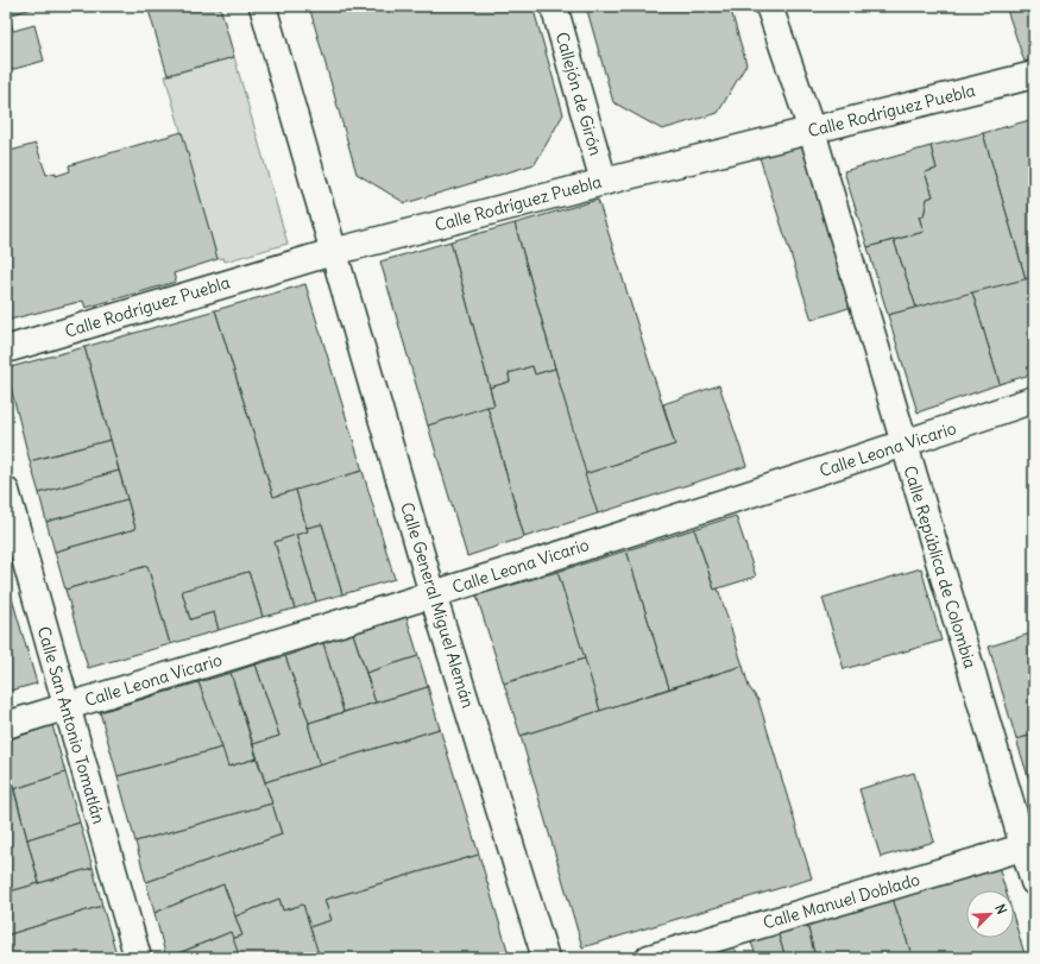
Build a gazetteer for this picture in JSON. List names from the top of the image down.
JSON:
{
  "streets": {
    "street": [
      "Callejón de Girón",
      "Calle Rodríguez Puebla",
      "Calle Leona Vicario",
      "Calle República de Colombia",
      "Calle General Miguel Alemán",
      "Calle San Antonio Tomatlán",
      "Calle Manuel Doblado"
    ]
  },
  "crossings": [
    ["Callejón de Girón", "Calle Rodríguez Puebla"],
    ["Calle Rodríguez Puebla", "Calle República de Colombia"],
    ["Calle Rodríguez Puebla", "Calle General Miguel Alemán"],
    ["Calle Leona Vicario", "Calle República de Colombia"],
    ["Calle Leona Vicario", "Calle General Miguel Alemán"],
    ["Calle Leona Vicario", "Calle San Antonio Tomatlán"],
    ["Calle República de Colombia", "Calle Manuel Doblado"]
  ],
  "north": "top right"
}
